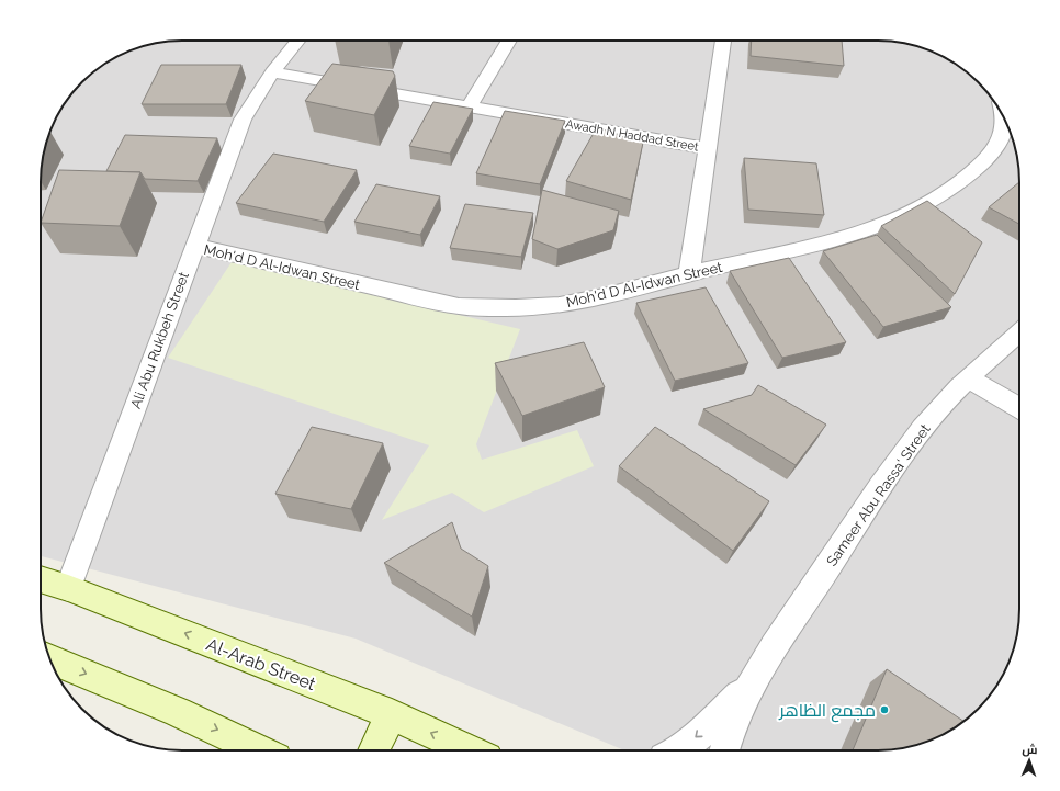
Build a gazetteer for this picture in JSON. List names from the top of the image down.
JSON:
{
  "streets": {
    "main road": ["Al-Arab Street"],
    "street": [
      "Awadh N Haddad Street",
      "Moh'd D Al-Idwan Street",
      "Ali Abu Rukbeh Street",
      "Sameer Abu Rassa‘ Street"
    ]
  },
  "crossings": [
    ["Awadh N Haddad Street", "Ali Abu Rukbeh Street"],
    ["Moh'd D Al-Idwan Street", "Ali Abu Rukbeh Street"],
    ["Ali Abu Rukbeh Street", "Al-Arab Street"]
  ],
  "places": ["مجمع الظاهر"],
  "north": "top"
}
